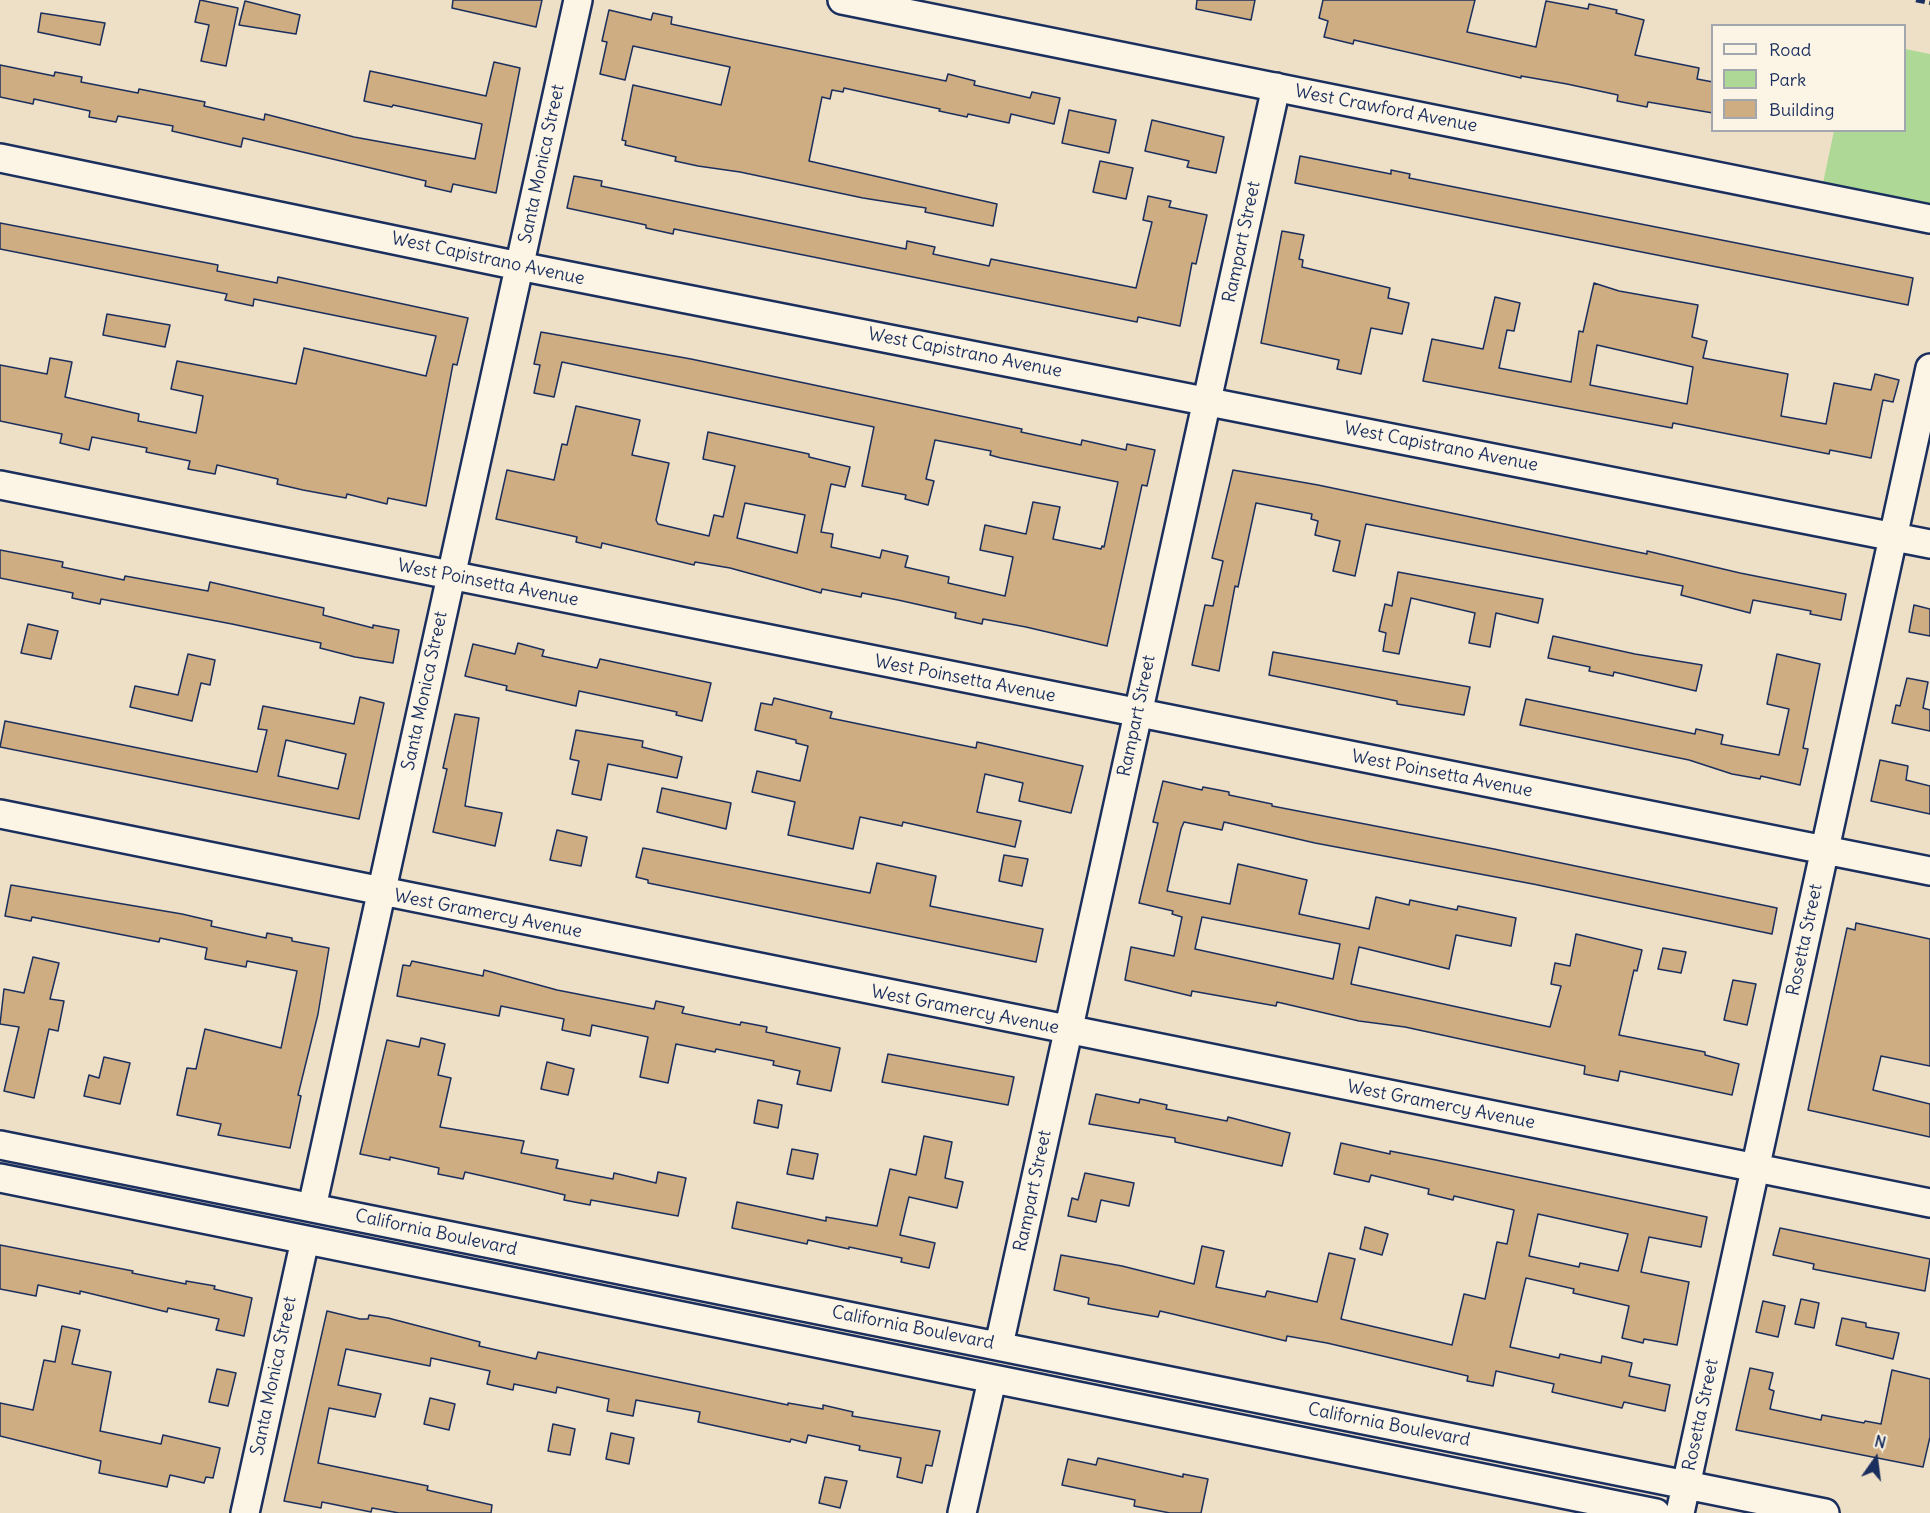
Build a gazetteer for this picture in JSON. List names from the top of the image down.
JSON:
{
  "streets": {
    "street": [
      "West Crawford Avenue",
      "Santa Monica Street",
      "Rampart Street",
      "West Capistrano Avenue",
      "West Poinsetta Avenue",
      "West Gramercy Avenue",
      "Rosetta Street",
      "California Boulevard"
    ]
  },
  "crossings": [
    ["West Crawford Avenue", "Rampart Street"],
    ["Santa Monica Street", "West Capistrano Avenue"],
    ["Santa Monica Street", "West Poinsetta Avenue"],
    ["Santa Monica Street", "West Gramercy Avenue"],
    ["Santa Monica Street", "California Boulevard"],
    ["Rampart Street", "West Capistrano Avenue"],
    ["Rampart Street", "West Poinsetta Avenue"],
    ["Rampart Street", "West Gramercy Avenue"],
    ["Rampart Street", "California Boulevard"],
    ["West Capistrano Avenue", "Rosetta Street"],
    ["West Poinsetta Avenue", "Rosetta Street"],
    ["West Gramercy Avenue", "Rosetta Street"],
    ["Rosetta Street", "California Boulevard"]
  ],
  "legend": ["Road", "Park", "Building"],
  "north": "top"
}
